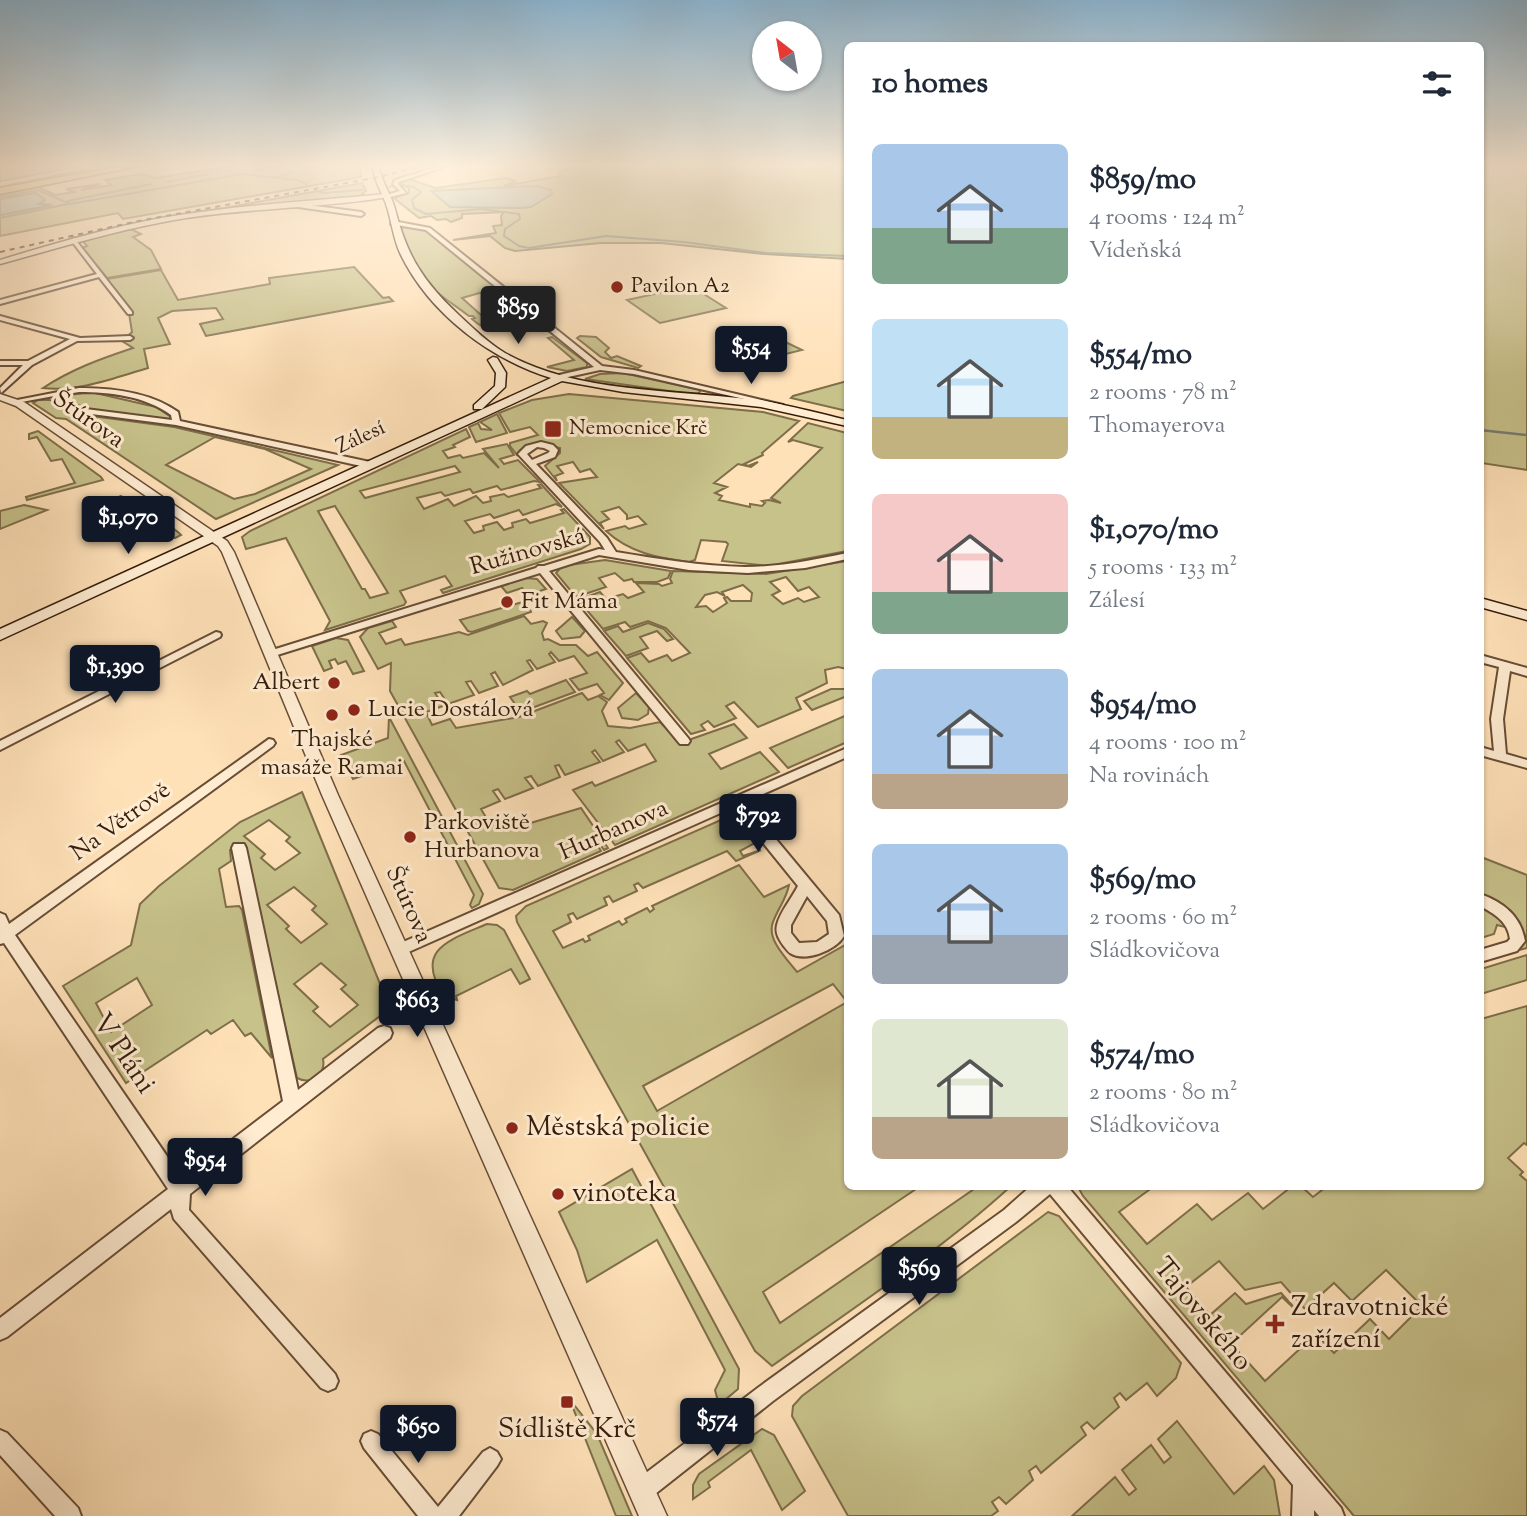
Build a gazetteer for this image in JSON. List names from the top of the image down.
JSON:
{
  "streets": {
    "main road": ["Zálesí"],
    "street": [
      "Štúrova",
      "Ružinovská",
      "Na Větrově",
      "Hurbanova",
      "V Pláni",
      "Tajovského"
    ]
  },
  "crossings": [
    ["Štúrova", "Zálesí"],
    ["Štúrova", "Ružinovská"],
    ["Štúrova", "Hurbanova"],
    ["Na Větrově", "V Pláni"]
  ],
  "places": {
    "other": [
      "Pavilon A2",
      "Fit Máma",
      "Albert",
      "Lucie Dostálová",
      "Thajské masáže Ramai",
      "Parkoviště Hurbanova",
      "Městská policie",
      "vinoteka"
    ],
    "transit": ["Nemocnice Krč", "Sídliště Krč"],
    "health": ["Zdravotnické zařízení"]
  },
  "north": "top left",
  "page": {
    "heading": "10 homes",
    "list": [
      {
        "name": "$859/mo",
        "note": "4 rooms · 124 m² · Vídeňská"
      },
      {
        "name": "$554/mo",
        "note": "2 rooms · 78 m² · Thomayerova"
      },
      {
        "name": "$1,070/mo",
        "note": "5 rooms · 133 m² · Zálesí"
      },
      {
        "name": "$954/mo",
        "note": "4 rooms · 100 m² · Na rovinách"
      },
      {
        "name": "$569/mo",
        "note": "2 rooms · 60 m² · Sládkovičova"
      },
      {
        "name": "$574/mo",
        "note": "2 rooms · 80 m² · Sládkovičova"
      }
    ],
    "price": [
      "$859",
      "$554",
      "$1,070",
      "$1,390",
      "$792",
      "$663",
      "$954",
      "$569",
      "$574",
      "$650"
    ]
  }
}
